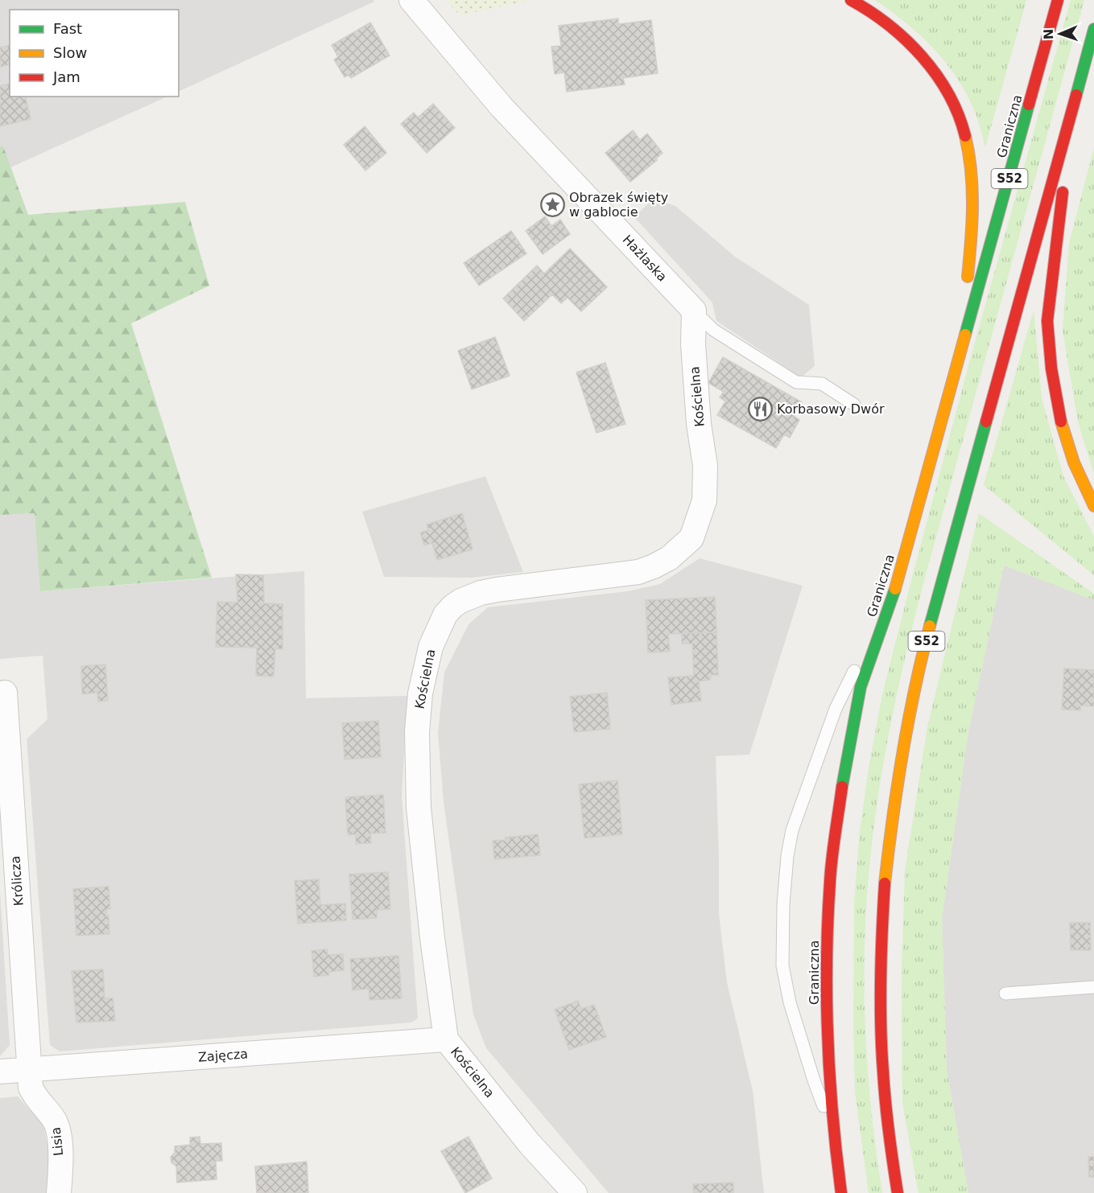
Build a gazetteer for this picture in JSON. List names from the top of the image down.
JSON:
{
  "streets": {
    "highway": ["Graniczna", "S52"],
    "street": [
      "Hażlaska",
      "Kościelna",
      "Królicza",
      "Zajęcza",
      "Lisia"
    ]
  },
  "crossings": [
    ["Hażlaska", "Kościelna"],
    ["Kościelna", "Zajęcza"],
    ["Królicza", "Zajęcza"],
    ["Królicza", "Lisia"],
    ["Zajęcza", "Lisia"]
  ],
  "places": {
    "place": ["Obrazek święty w gablocie"],
    "restaurant": ["Korbasowy Dwór"]
  },
  "legend": ["Fast", "Slow", "Jam"],
  "north": "left"
}
